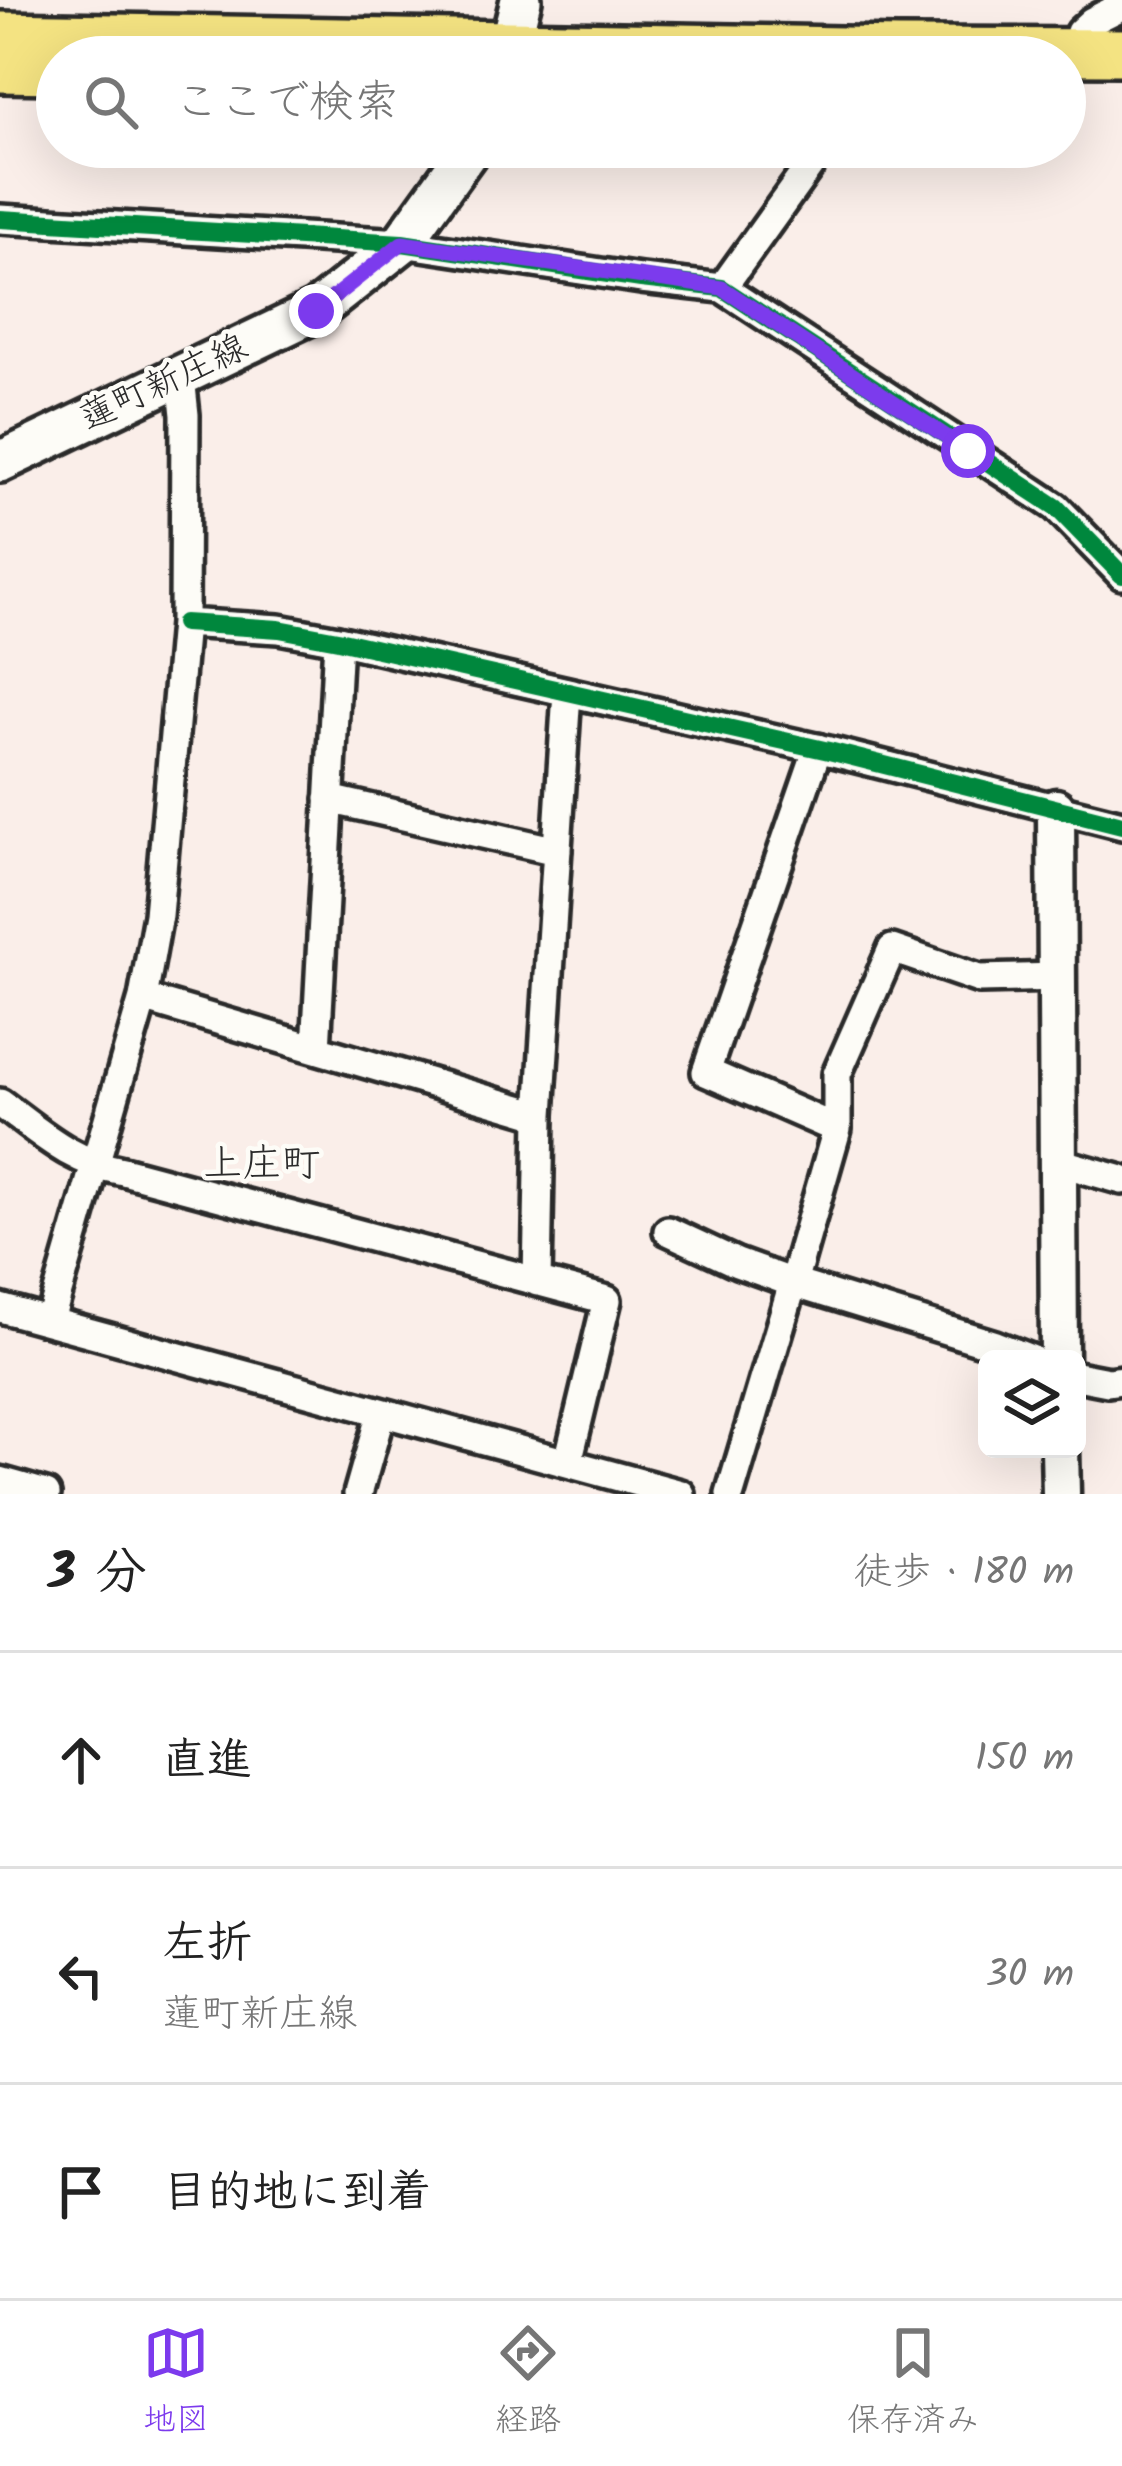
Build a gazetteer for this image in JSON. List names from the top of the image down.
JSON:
{
  "streets": {
    "main road": ["蓮町新庄線"]
  },
  "districts": ["上庄町"],
  "page": {
    "search": "ここで検索",
    "heading": ["3 分", "徒歩 · 180 m"],
    "list": [
      ["直進", "150 m"],
      ["左折", "蓮町新庄線", "30 m"],
      "目的地に到着"
    ],
    "nav": ["地図", "経路", "保存済み"]
  }
}
